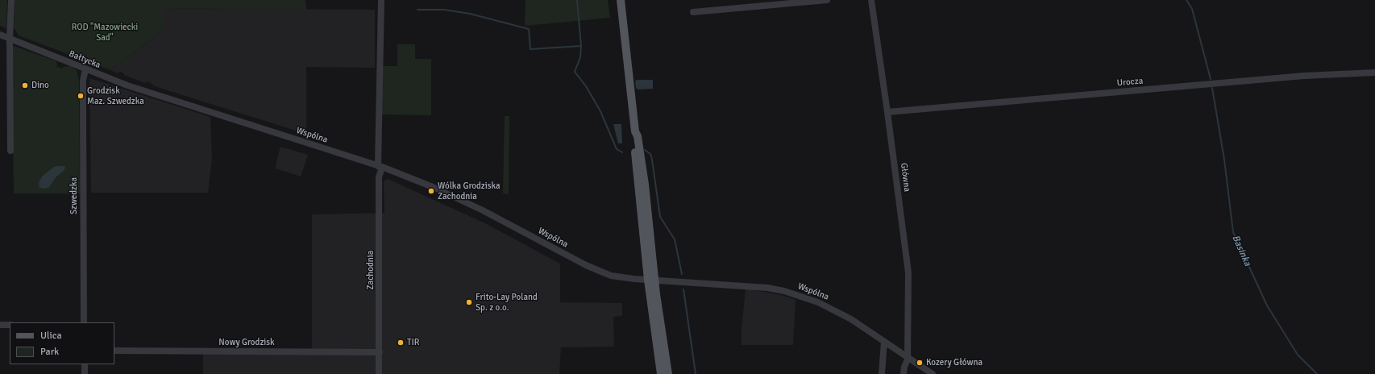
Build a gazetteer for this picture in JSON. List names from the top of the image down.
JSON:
{
  "streets": {
    "street": [
      "Bałtycka",
      "Urocza",
      "Wspólna",
      "Główna",
      "Szwedzka",
      "Zachodnia",
      "Nowy Grodzisk"
    ]
  },
  "crossings": [
    ["Bałtycka", "Wspólna"],
    ["Bałtycka", "Szwedzka"],
    ["Urocza", "Główna"],
    ["Wspólna", "Główna"],
    ["Wspólna", "Zachodnia"],
    ["Zachodnia", "Nowy Grodzisk"]
  ],
  "water": ["Basinka"],
  "parks": ["ROD \"Mazowiecki Sad\""],
  "places": [
    "Dino",
    "Grodzisk Maz. Szwedzka",
    "Wólka Grodziska Zachodnia",
    "Frito-Lay Poland Sp. z o.o.",
    "TIR",
    "Kozery Główna"
  ],
  "legend": ["Ulica", "Park"]
}
